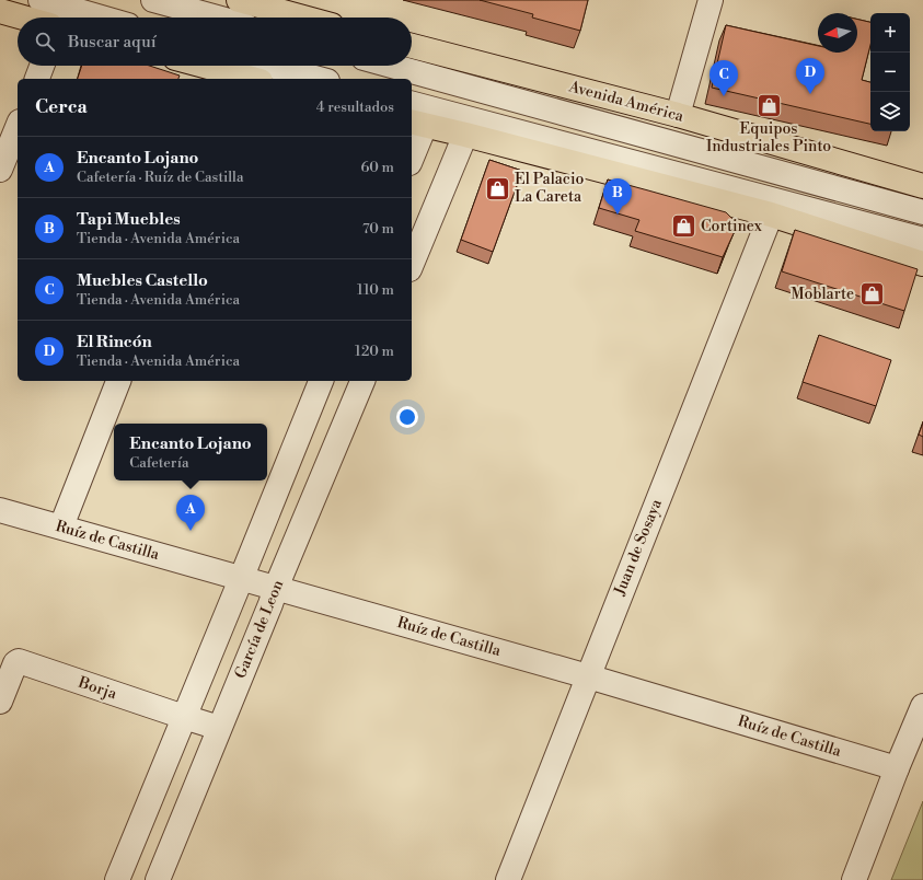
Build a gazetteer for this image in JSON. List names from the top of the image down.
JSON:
{
  "streets": {
    "main road": ["Avenida América"],
    "street": [
      "Ruíz de Castilla",
      "Juan de Sosaya",
      "García de Leon",
      "Borja"
    ]
  },
  "crossings": [
    ["Ruíz de Castilla", "Juan de Sosaya"],
    ["Ruíz de Castilla", "García de Leon"],
    ["García de Leon", "Borja"]
  ],
  "places": {
    "shop": [
      "Equipos Industriales Pinto",
      "El Palacio La Careta",
      "Cortinex",
      "Moblarte"
    ]
  },
  "north": "left",
  "page": {
    "map_buttons": ["+", "−"],
    "search": "Buscar aquí",
    "pins": [
      "D",
      "C",
      "B",
      "A"
    ],
    "heading": ["Cerca", "4 resultados"],
    "list": [
      {
        "mark": "A",
        "name": "Encanto Lojano",
        "note": "Cafetería · Ruíz de Castilla",
        "value": "60 m"
      },
      {
        "mark": "B",
        "name": "Tapi Muebles",
        "note": "Tienda · Avenida América",
        "value": "70 m"
      },
      {
        "mark": "C",
        "name": "Muebles Castello",
        "note": "Tienda · Avenida América",
        "value": "110 m"
      },
      {
        "mark": "D",
        "name": "El Rincón",
        "note": "Tienda · Avenida América",
        "value": "120 m"
      }
    ],
    "popup": ["Encanto Lojano", "Cafetería"]
  }
}
